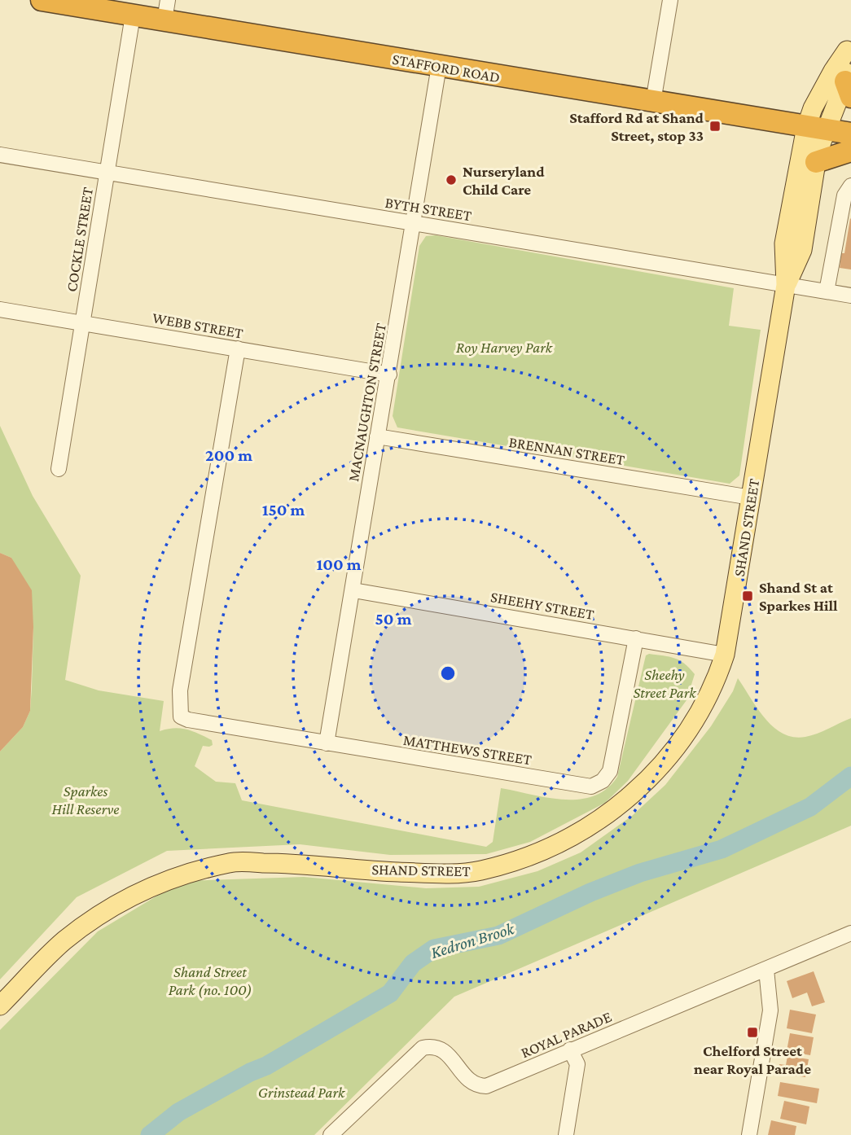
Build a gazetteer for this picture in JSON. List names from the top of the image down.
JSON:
{
  "streets": {
    "highway": ["STAFFORD ROAD"],
    "main road": ["SHAND STREET"],
    "street": [
      "BYTH STREET",
      "COCKLE STREET",
      "WEBB STREET",
      "MACNAUGHTON STREET",
      "BRENNAN STREET",
      "SHEEHY STREET",
      "MATTHEWS STREET",
      "ROYAL PARADE"
    ]
  },
  "crossings": [
    ["STAFFORD ROAD", "COCKLE STREET"],
    ["STAFFORD ROAD", "MACNAUGHTON STREET"],
    ["STAFFORD ROAD", "SHAND STREET"],
    ["BYTH STREET", "COCKLE STREET"],
    ["BYTH STREET", "MACNAUGHTON STREET"],
    ["BYTH STREET", "SHAND STREET"],
    ["COCKLE STREET", "WEBB STREET"],
    ["WEBB STREET", "MACNAUGHTON STREET"],
    ["WEBB STREET", "MATTHEWS STREET"],
    ["MACNAUGHTON STREET", "BRENNAN STREET"],
    ["MACNAUGHTON STREET", "SHEEHY STREET"],
    ["MACNAUGHTON STREET", "MATTHEWS STREET"],
    ["BRENNAN STREET", "SHAND STREET"],
    ["SHAND STREET", "SHEEHY STREET"],
    ["SHEEHY STREET", "MATTHEWS STREET"]
  ],
  "water": ["Kedron Brook"],
  "parks": [
    "Roy Harvey Park",
    "Sheehy Street Park",
    "Sparkes Hill Reserve",
    "Shand Street Park (no. 100)",
    "Grinstead Park"
  ],
  "places": {
    "transit": ["Stafford Rd at Shand Street, stop 33", "Shand St at Sparkes Hill", "Chelford Street near Royal Parade"],
    "other": ["Nurseryland Child Care"]
  },
  "rings": [
    "200 m",
    "150 m",
    "100 m",
    "50 m"
  ]
}
